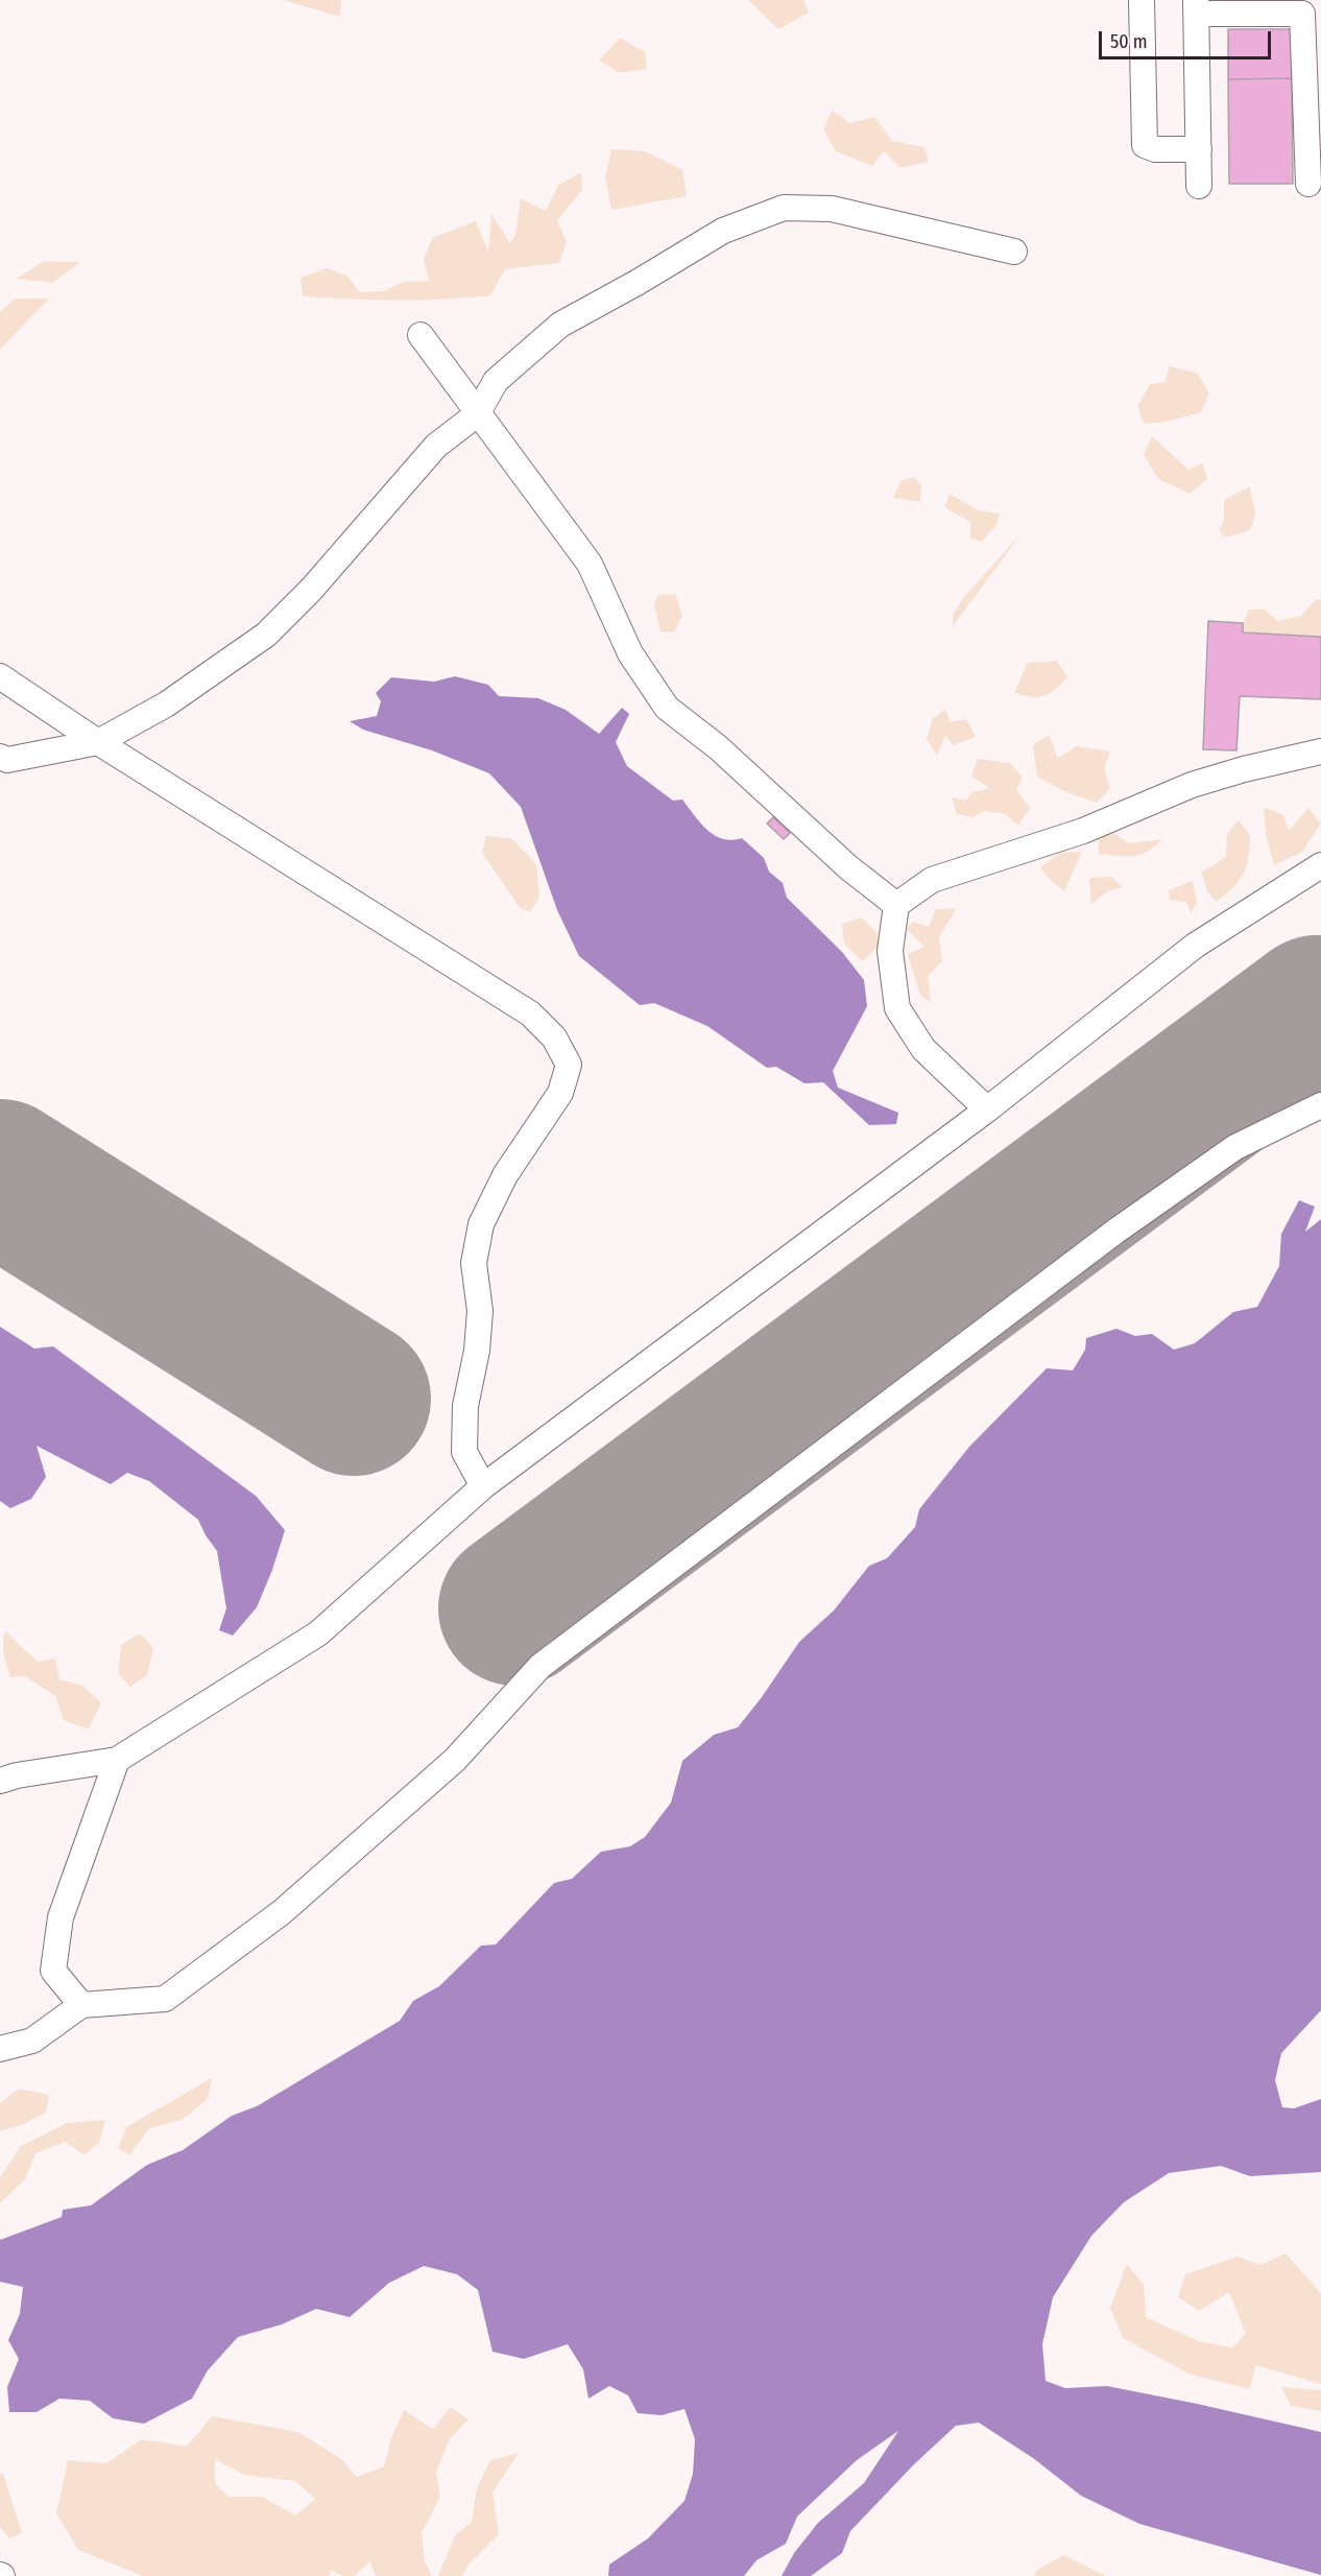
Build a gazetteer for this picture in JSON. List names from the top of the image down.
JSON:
{
  "scale_bar": "50 m"
}
